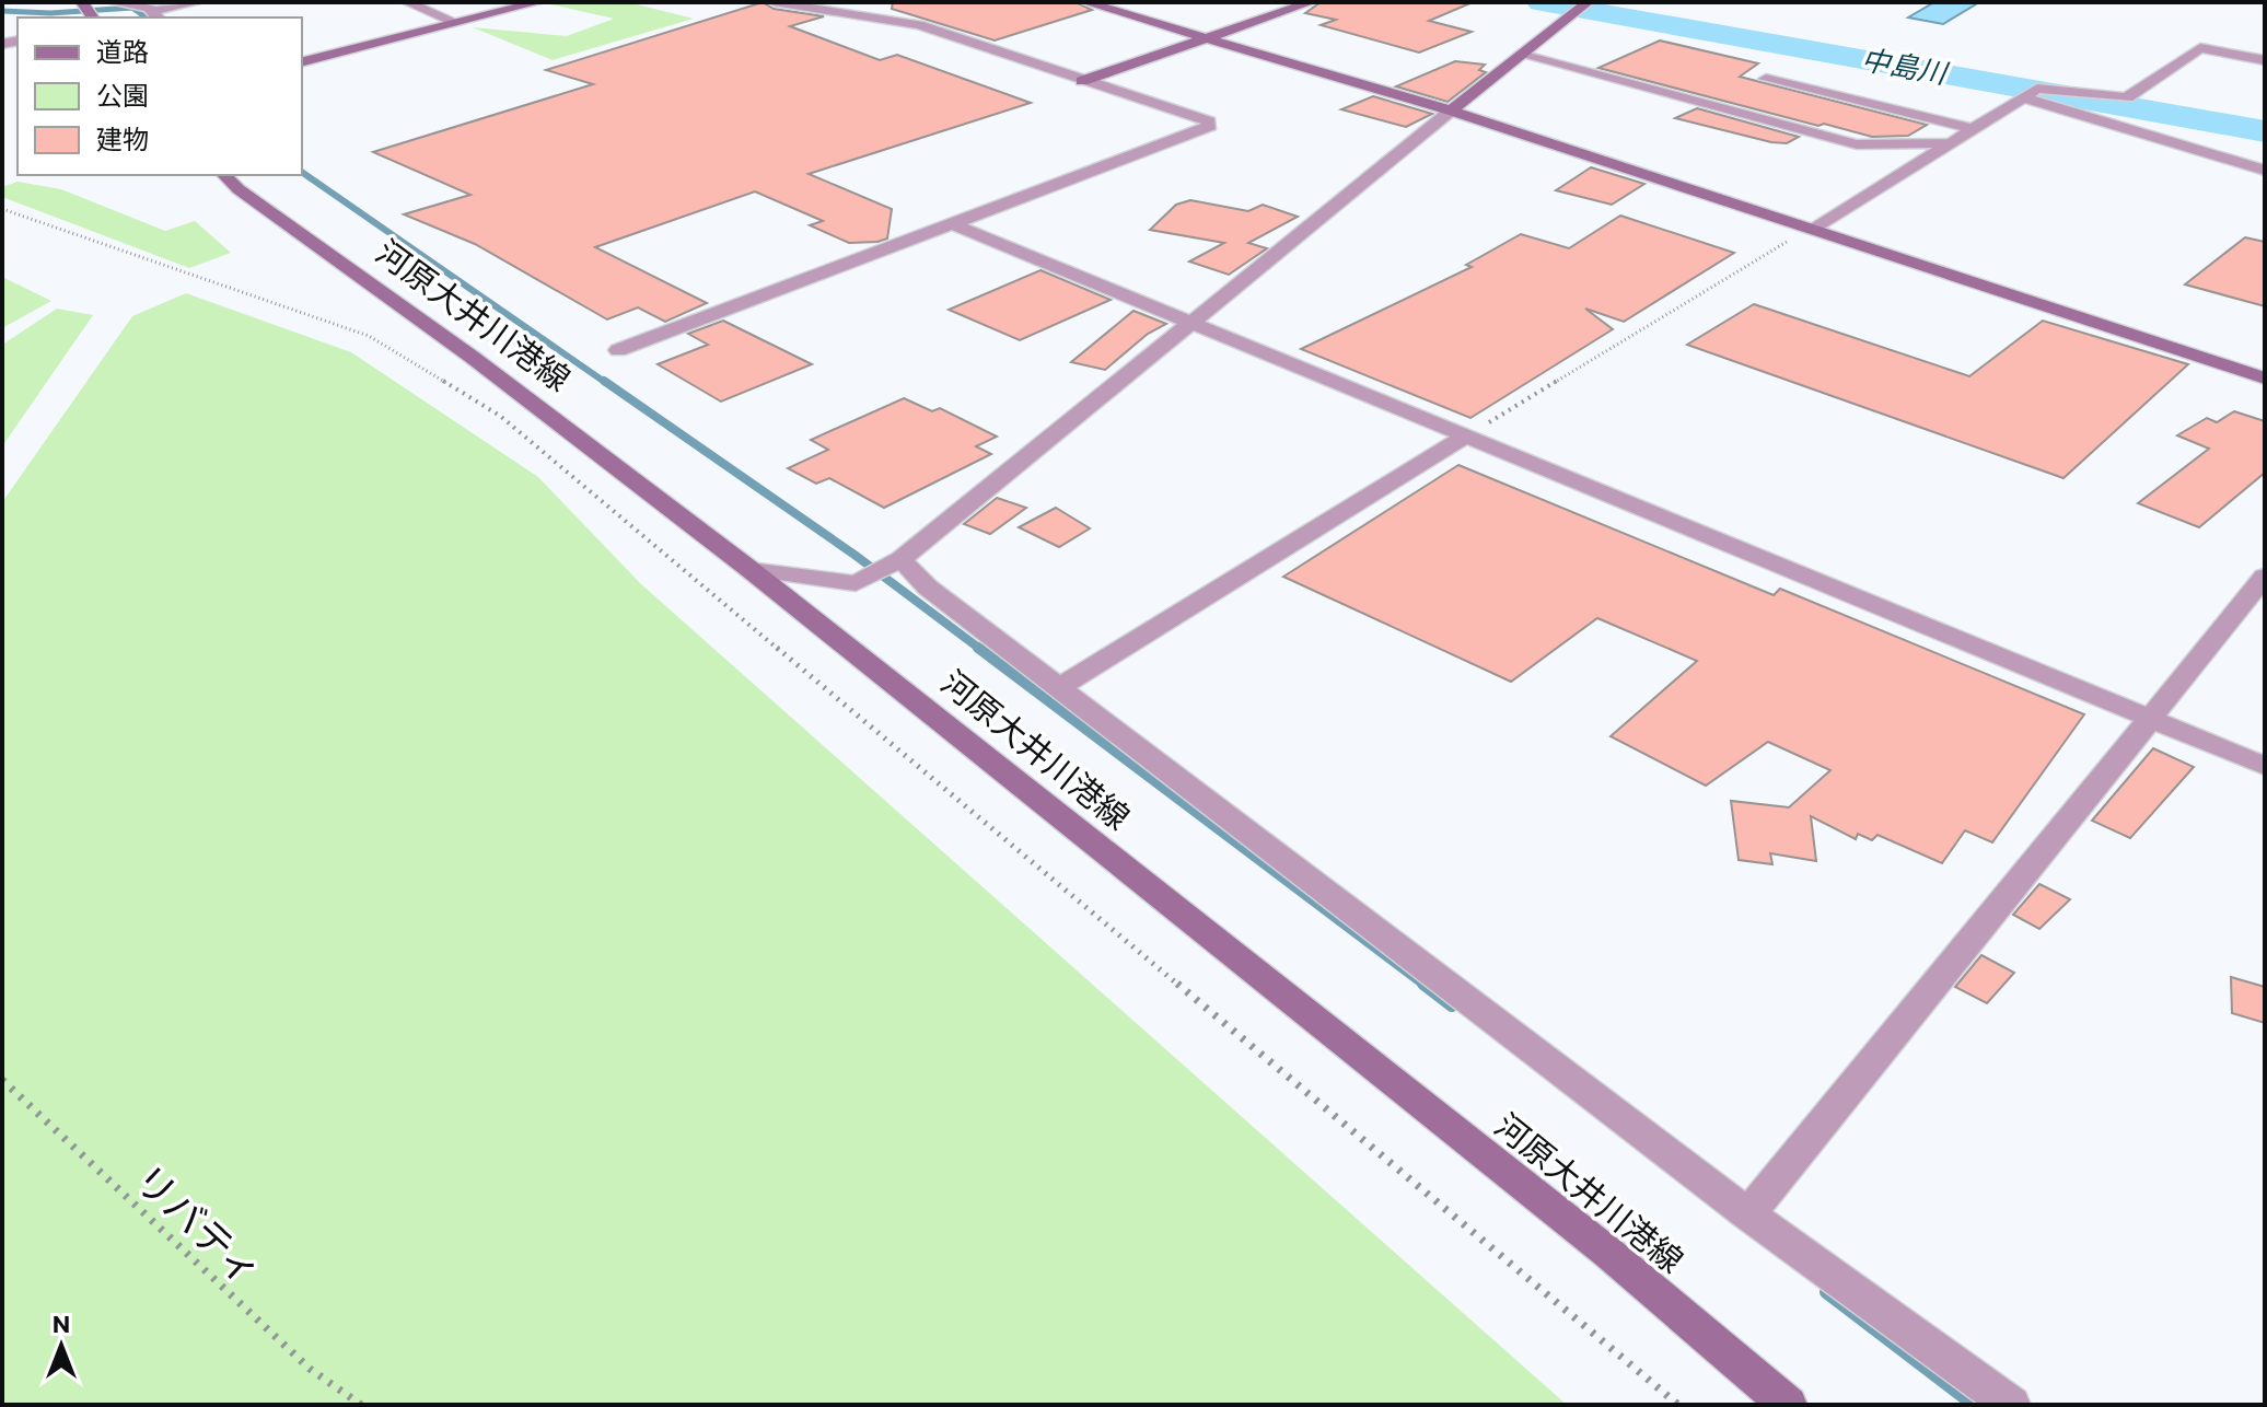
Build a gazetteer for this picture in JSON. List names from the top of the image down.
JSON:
{
  "streets": {
    "street": ["河原大井川港線"],
    "path": ["リバティ"]
  },
  "water": ["中島川"],
  "legend": ["道路", "公園", "建物"],
  "north": "top"
}
